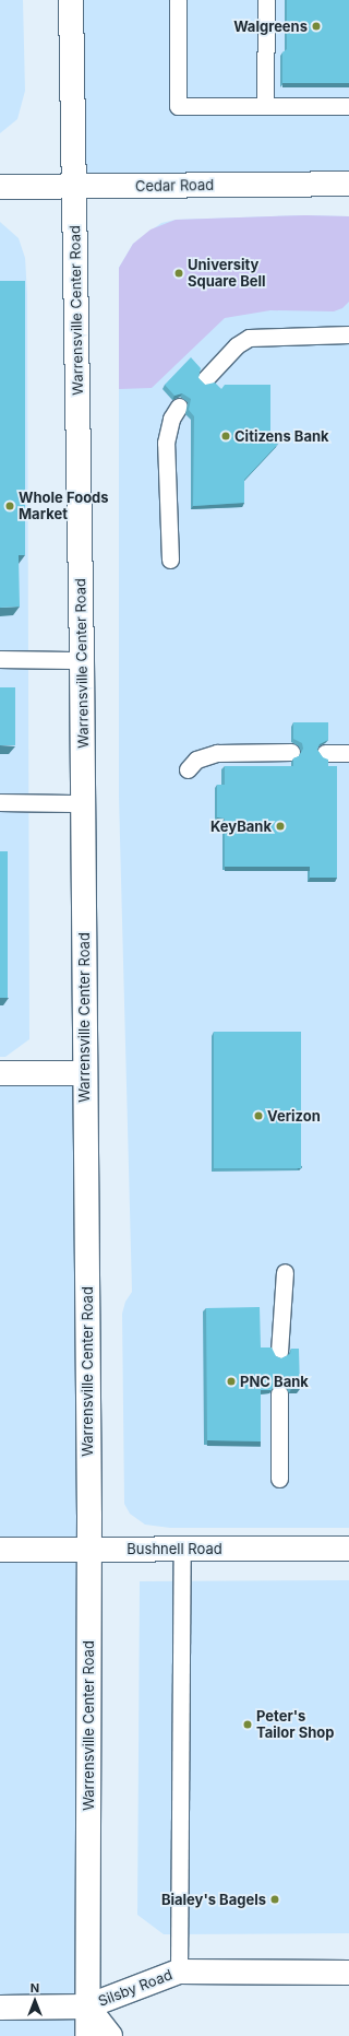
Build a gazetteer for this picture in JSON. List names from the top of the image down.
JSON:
{
  "streets": {
    "main road": [
      "Cedar Road",
      "Warrensville Center Road",
      "Bushnell Road",
      "Silsby Road"
    ]
  },
  "crossings": [
    ["Cedar Road", "Warrensville Center Road"],
    ["Warrensville Center Road", "Bushnell Road"],
    ["Warrensville Center Road", "Silsby Road"]
  ],
  "places": [
    "Walgreens",
    "University Square Bell",
    "Citizens Bank",
    "Whole Foods Market",
    "KeyBank",
    "Verizon",
    "PNC Bank",
    "Peter's Tailor Shop",
    "Bialey's Bagels"
  ],
  "north": "top"
}
